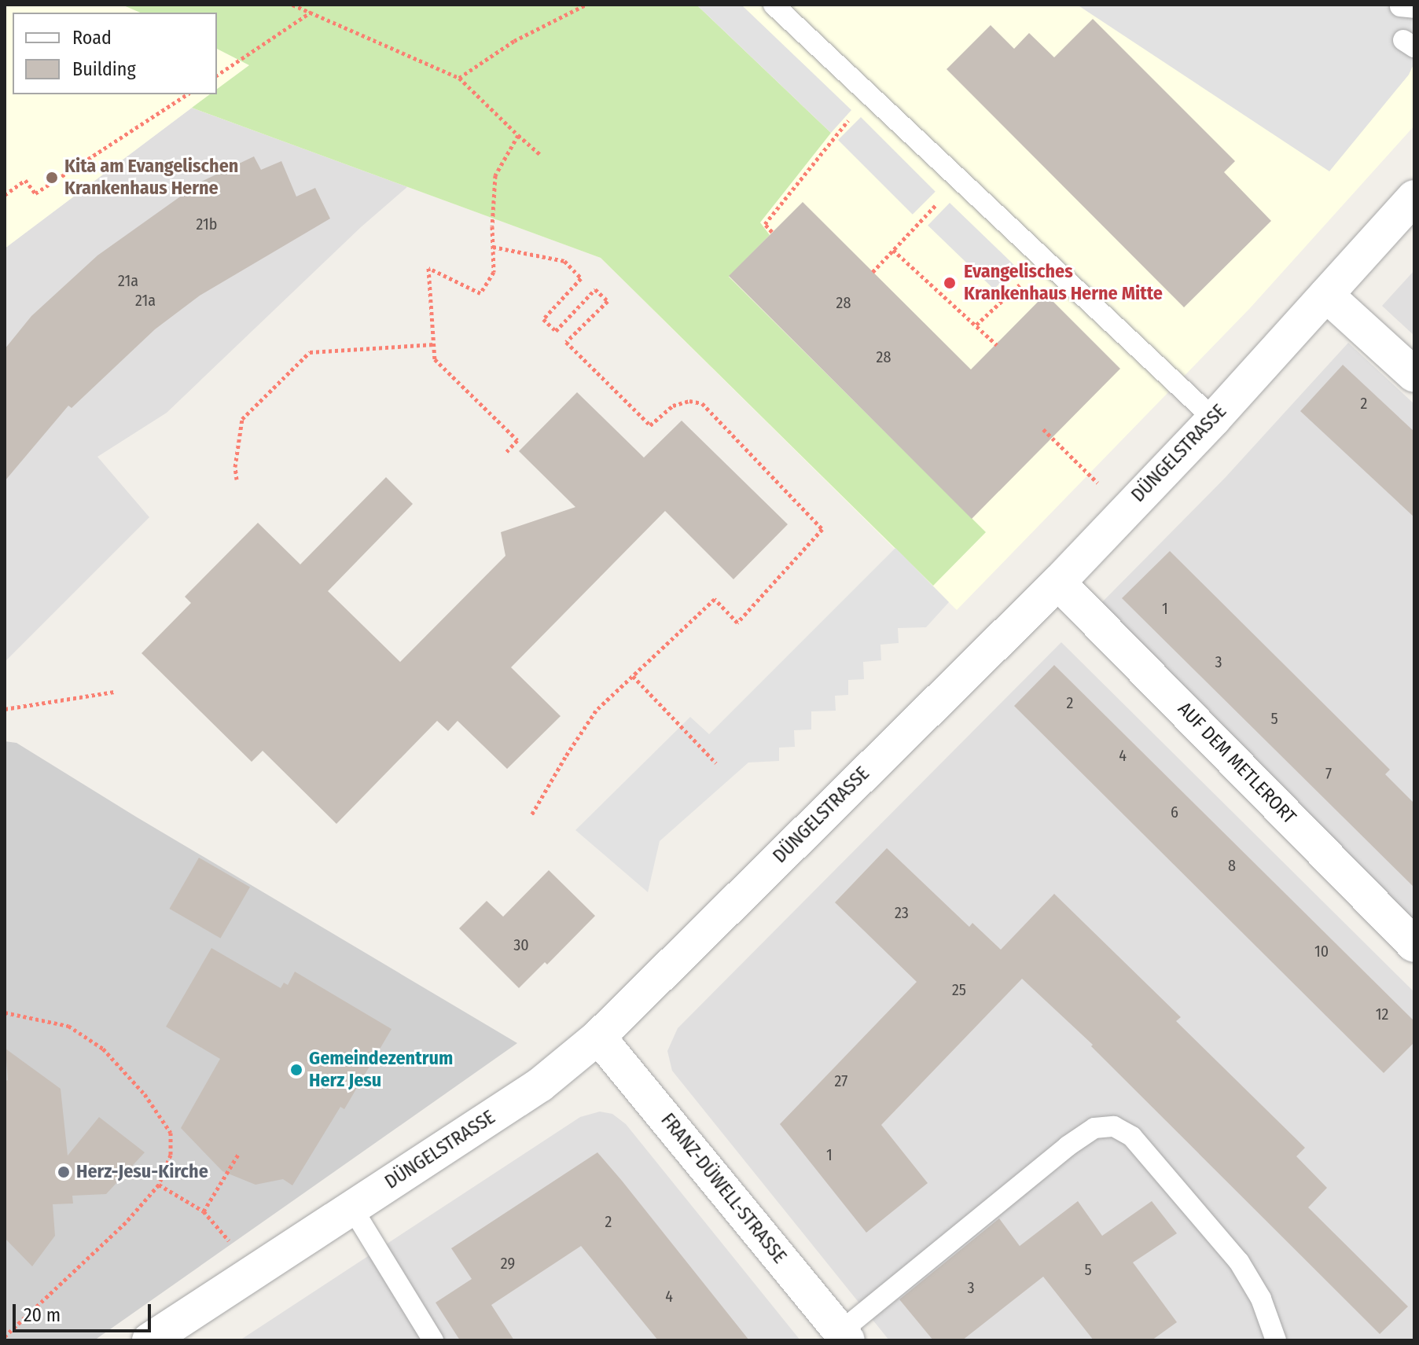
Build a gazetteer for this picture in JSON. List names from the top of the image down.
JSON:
{
  "streets": {
    "street": ["DÜNGELSTRASSE", "AUF DEM METLERORT", "FRANZ-DÜWELL-STRASSE"]
  },
  "crossings": [
    ["DÜNGELSTRASSE", "AUF DEM METLERORT"],
    ["DÜNGELSTRASSE", "FRANZ-DÜWELL-STRASSE"]
  ],
  "places": [
    "Kita am Evangelischen Krankenhaus Herne",
    "Evangelisches Krankenhaus Herne Mitte",
    "Gemeindezentrum Herz Jesu",
    "Herz-Jesu-Kirche"
  ],
  "house_numbers": [
    "21b",
    "21a",
    "21a",
    "28",
    "28",
    "2",
    "1",
    "3",
    "2",
    "5",
    "4",
    "7",
    "6",
    "8",
    "23",
    "30",
    "10",
    "25",
    "12",
    "27",
    "1",
    "2",
    "29",
    "5",
    "3",
    "4"
  ],
  "legend": ["Road", "Building"],
  "scale_bar": "20 m"
}
